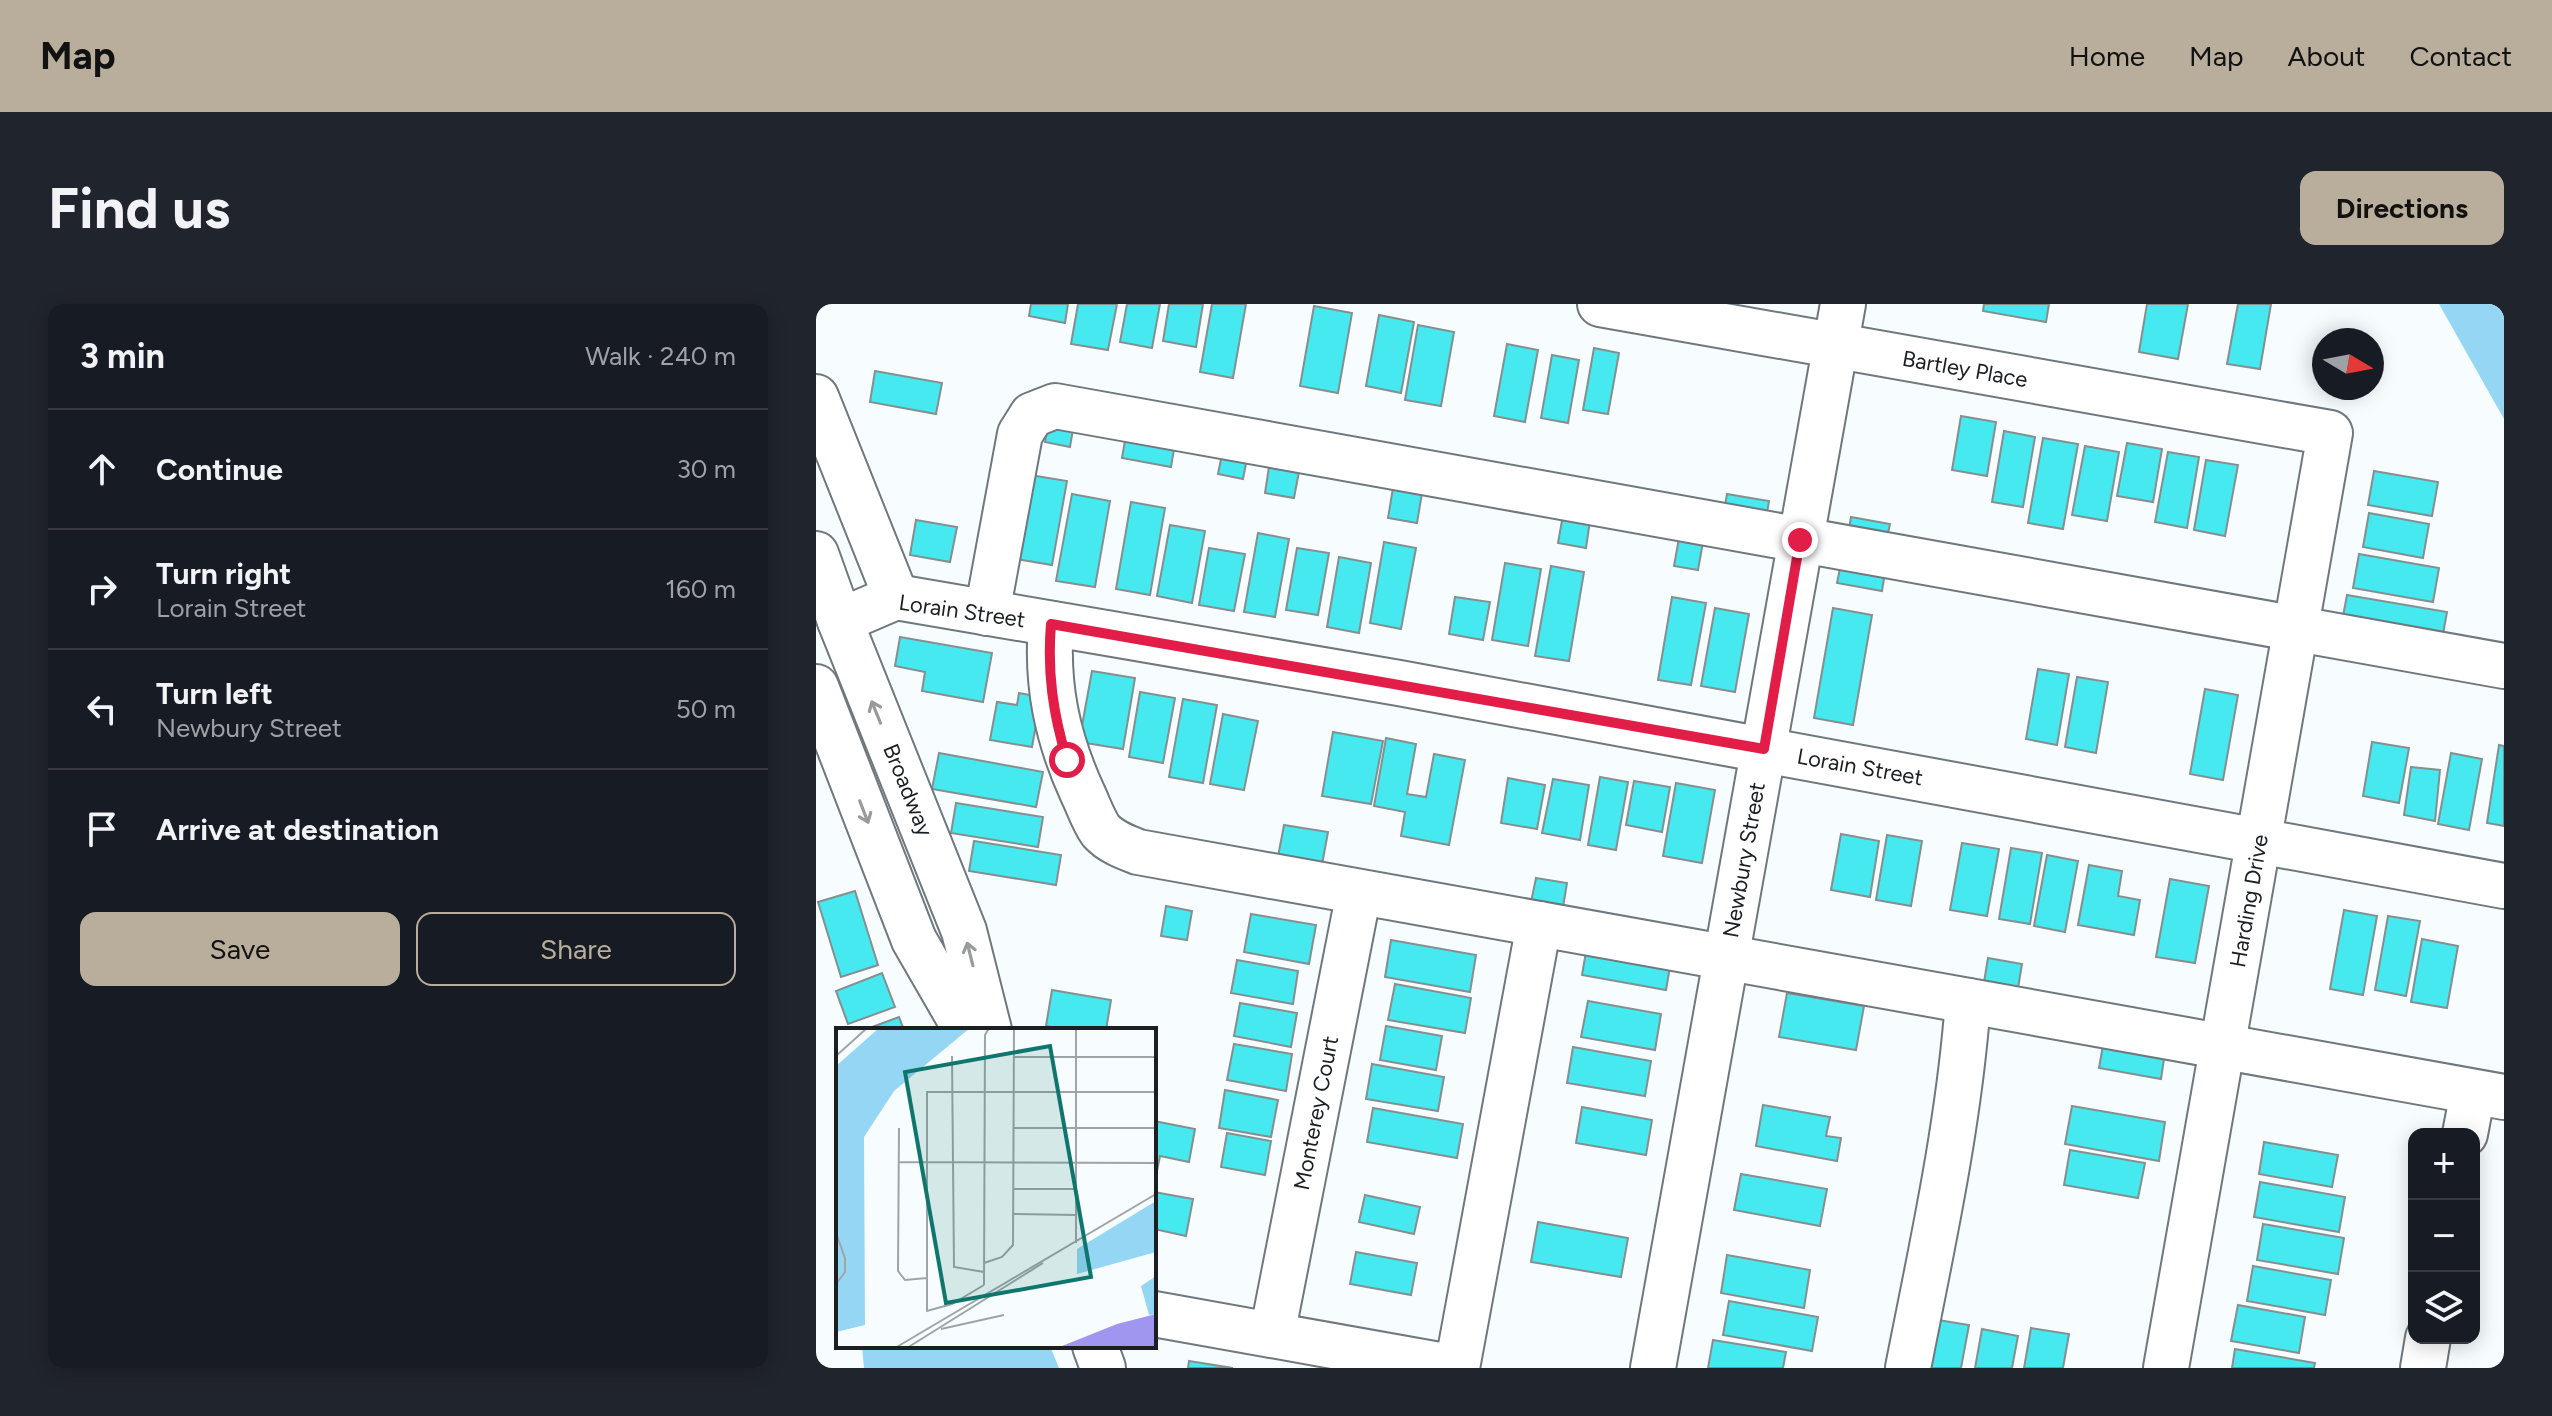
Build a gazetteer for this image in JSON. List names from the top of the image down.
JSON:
{
  "streets": {
    "street": [
      "Bartley Place",
      "Lorain Street",
      "Broadway",
      "Newbury Street",
      "Harding Drive",
      "Monterey Court"
    ]
  },
  "crossings": [
    ["Bartley Place", "Newbury Street"],
    ["Bartley Place", "Harding Drive"],
    ["Lorain Street", "Broadway"],
    ["Lorain Street", "Newbury Street"],
    ["Lorain Street", "Harding Drive"]
  ],
  "north": "right",
  "page": {
    "header": "Map",
    "nav": [
      "Home",
      "Map",
      "About",
      "Contact"
    ],
    "buttons": [
      "Directions",
      ["Save", "Share"]
    ],
    "title": "Find us",
    "heading": ["3 min", "Walk · 240 m"],
    "list": [
      ["Continue", "30 m"],
      ["Turn right", "Lorain Street", "160 m"],
      ["Turn left", "Newbury Street", "50 m"],
      "Arrive at destination"
    ],
    "map_buttons": ["+", "−"]
  }
}
